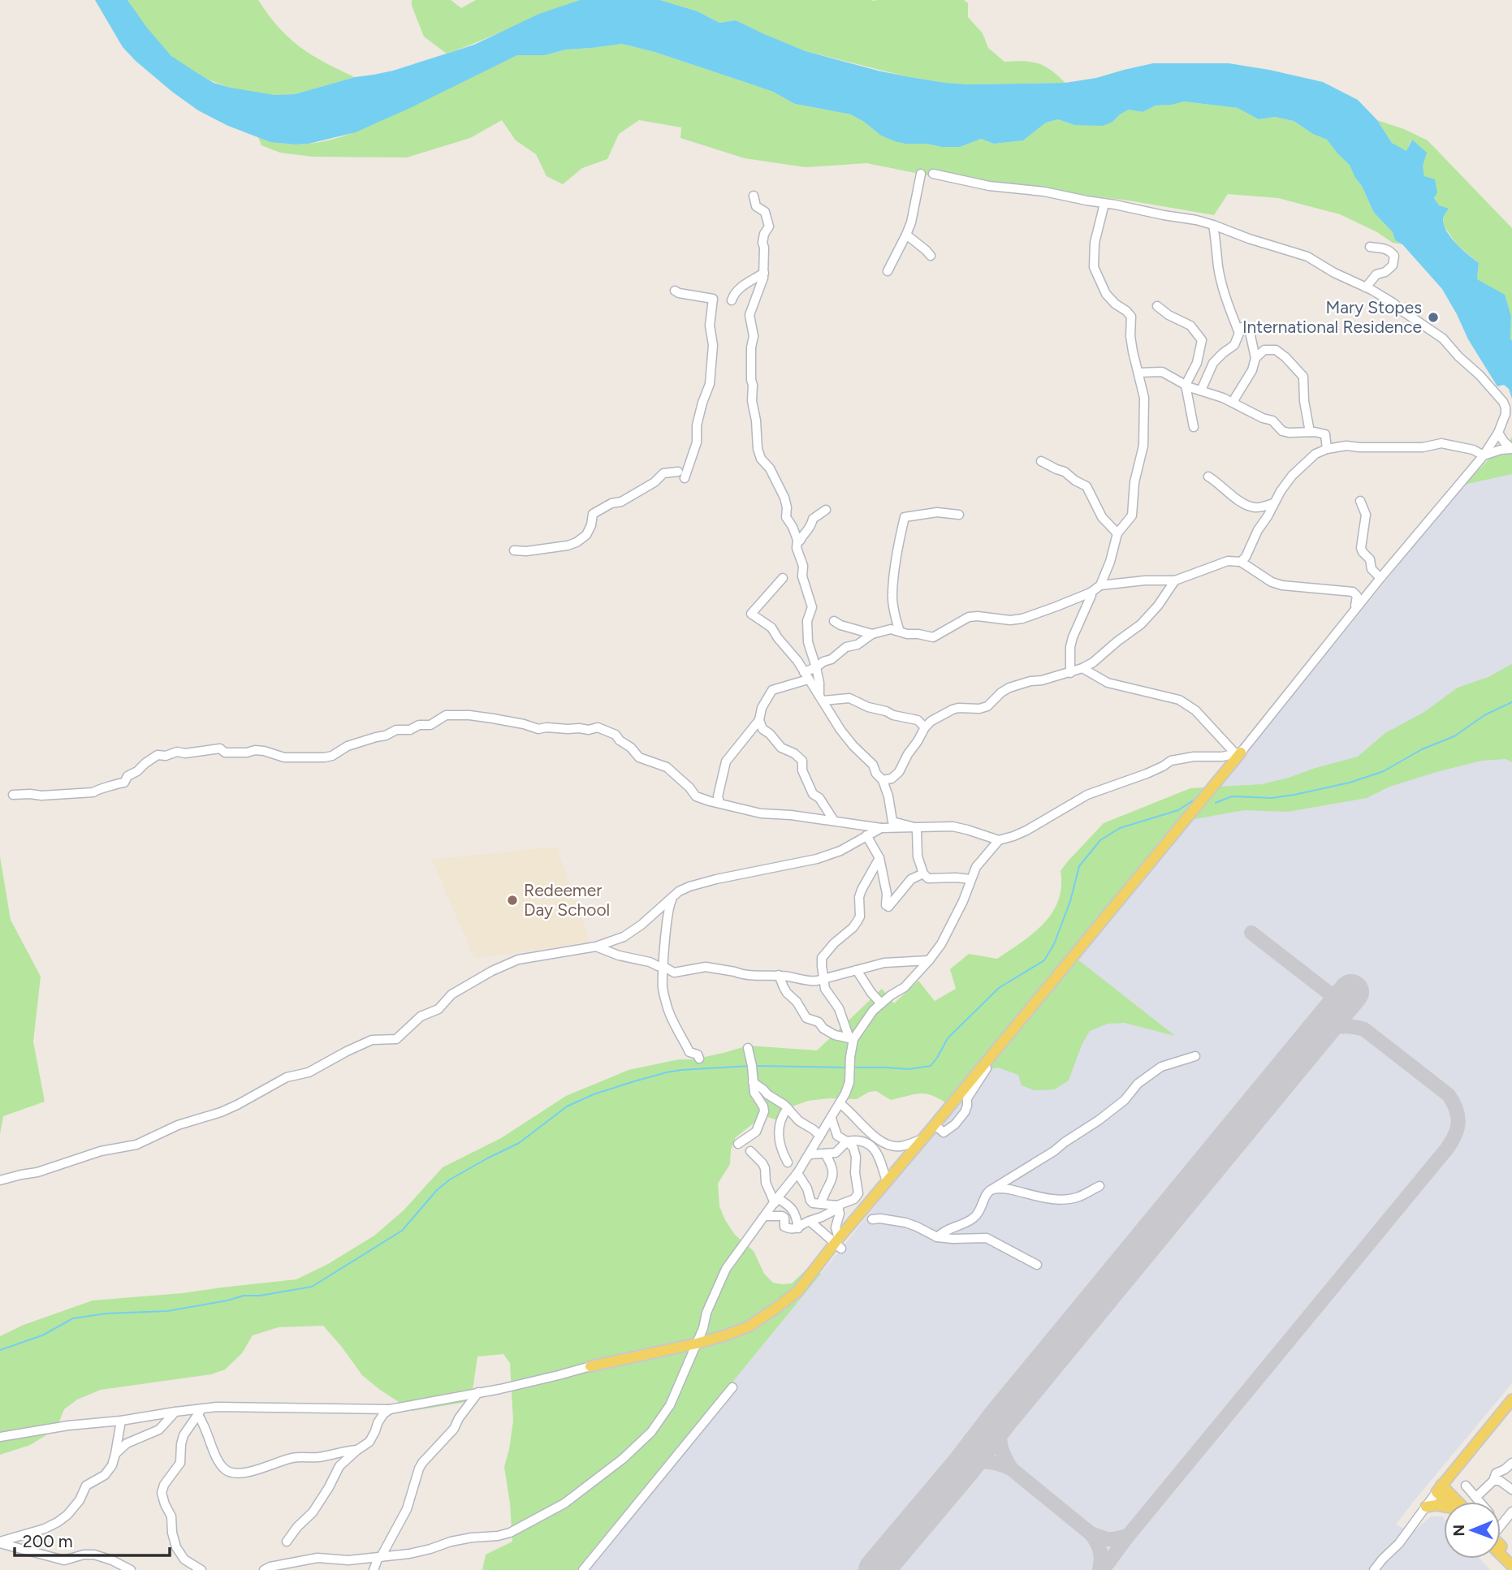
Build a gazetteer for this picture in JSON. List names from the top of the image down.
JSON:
{
  "places": ["Mary Stopes International Residence", "Redeemer Day School"],
  "scale_bar": "200 m",
  "north": "left"
}
